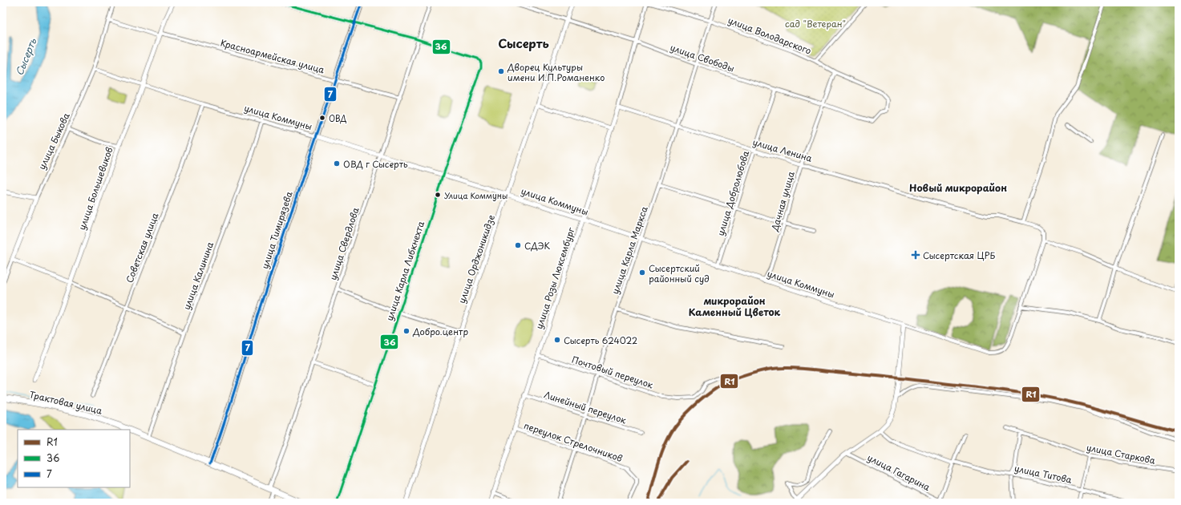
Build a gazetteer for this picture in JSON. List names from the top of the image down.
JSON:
{
  "streets": {
    "main road": ["улица Тимирязева", "Трактовая улица"],
    "street": [
      "улица Володарского",
      "Красноармейская улица",
      "улица Свободы",
      "улица Коммуны",
      "улица Быкова",
      "улица Ленина",
      "улица Большевиков",
      "улица Добролюбова",
      "Дачная улица",
      "улица Свердлова",
      "Советская улица",
      "улица Карла Маркса",
      "улица Орджоникидзе",
      "улица Карла Либкнехта",
      "улица Калинина",
      "улица Розы Люксембург",
      "Почтовый переулок",
      "Линейный переулок",
      "переулок Стрелочников",
      "улица Старкова",
      "улица Гагарина",
      "улица Титова"
    ]
  },
  "crossings": [
    ["улица Володарского", "улица Свободы"],
    ["улица Володарского", "Дачная улица"],
    ["улица Володарского", "улица Карла Маркса"],
    ["улица Володарского", "улица Розы Люксембург"],
    ["Красноармейская улица", "улица Быкова"],
    ["Красноармейская улица", "улица Большевиков"],
    ["Красноармейская улица", "улица Тимирязева"],
    ["Красноармейская улица", "улица Свердлова"],
    ["улица Свободы", "улица Добролюбова"],
    ["улица Свободы", "Дачная улица"],
    ["улица Свободы", "улица Карла Маркса"],
    ["улица Свободы", "улица Орджоникидзе"],
    ["улица Свободы", "улица Розы Люксембург"],
    ["улица Коммуны", "улица Быкова"],
    ["улица Коммуны", "улица Большевиков"],
    ["улица Коммуны", "улица Добролюбова"],
    ["улица Коммуны", "Дачная улица"],
    ["улица Коммуны", "улица Тимирязева"],
    ["улица Коммуны", "улица Свердлова"],
    ["улица Коммуны", "Советская улица"],
    ["улица Коммуны", "улица Карла Маркса"],
    ["улица Коммуны", "улица Орджоникидзе"],
    ["улица Коммуны", "улица Карла Либкнехта"],
    ["улица Коммуны", "улица Калинина"],
    ["улица Коммуны", "улица Розы Люксембург"],
    ["улица Ленина", "улица Добролюбова"],
    ["улица Ленина", "Дачная улица"],
    ["улица Ленина", "улица Карла Маркса"],
    ["улица Ленина", "улица Розы Люксембург"],
    ["улица Тимирязева", "Трактовая улица"],
    ["улица Свердлова", "улица Карла Либкнехта"],
    ["улица Свердлова", "Трактовая улица"],
    ["улица Карла Маркса", "Почтовый переулок"],
    ["улица Карла Маркса", "Линейный переулок"],
    ["улица Карла Маркса", "переулок Стрелочников"],
    ["улица Калинина", "Трактовая улица"],
    ["улица Розы Люксембург", "Почтовый переулок"],
    ["улица Розы Люксембург", "Линейный переулок"],
    ["улица Розы Люксембург", "переулок Стрелочников"]
  ],
  "districts": ["Сысерть", "Новый микрорайон", "микрорайон Каменный Цветок"],
  "water": ["Сысерть"],
  "parks": ["сад \"Ветеран\""],
  "places": {
    "other": [
      "Дворец Культуры имени И.П.Романенко",
      "ОВД",
      "ОВД г Сысерть",
      "Улица Коммуны",
      "СДЭК",
      "Сысертский районный суд",
      "Добро.центр",
      "Сысерть 624022"
    ],
    "health": ["Сысертская ЦРБ"]
  },
  "lines": ["transit line 36", "transit line 7", "transit line R1"],
  "legend": ["R1", "36", "7"]
}
